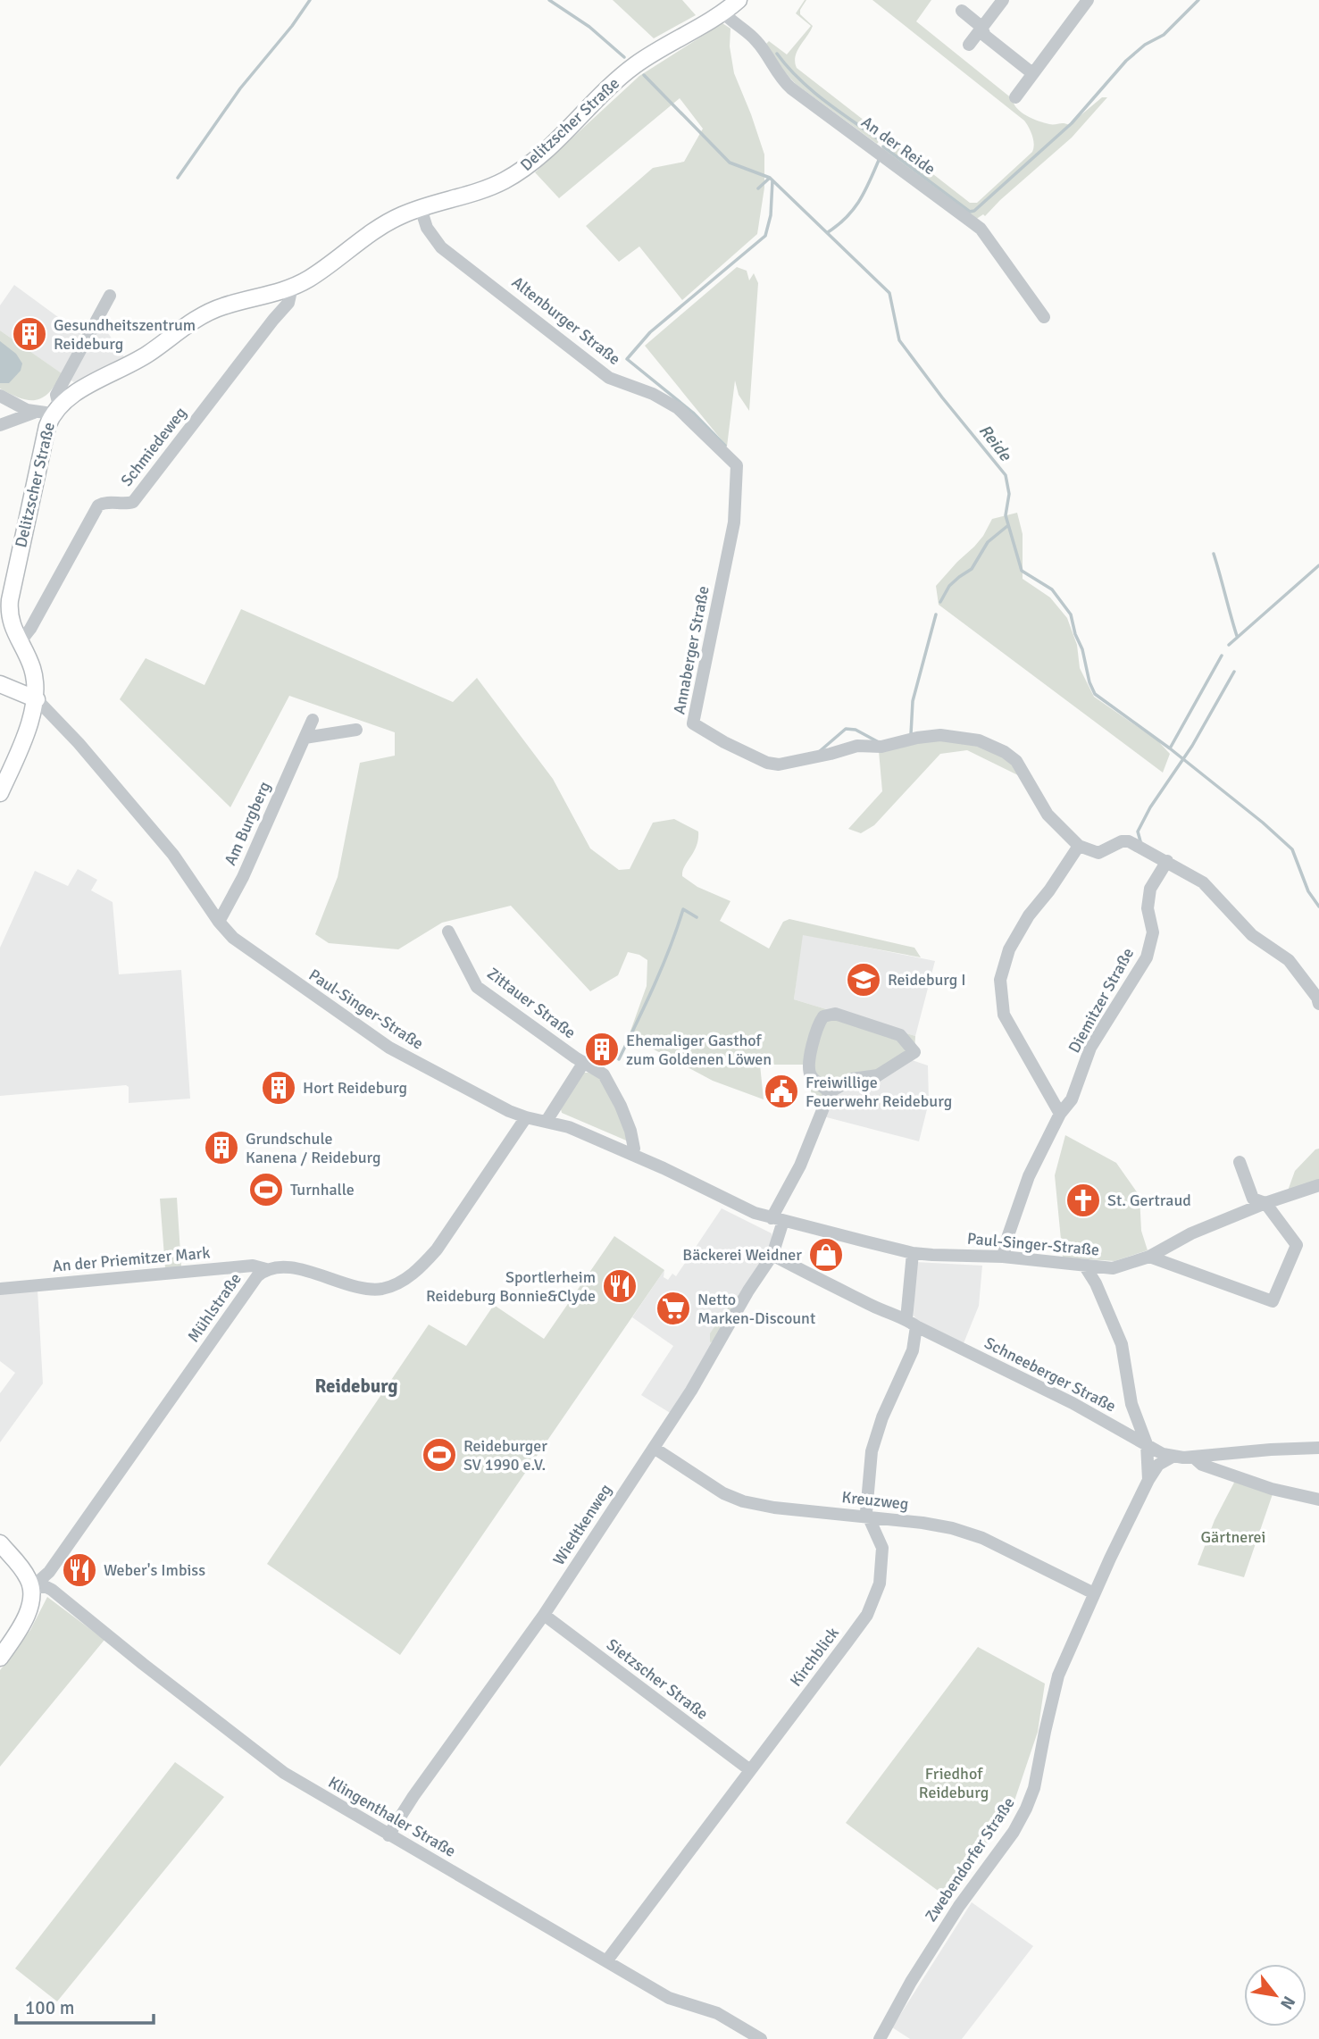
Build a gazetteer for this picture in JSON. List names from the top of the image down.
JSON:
{
  "streets": {
    "main road": ["Delitzscher Straße"],
    "street": [
      "An der Reide",
      "Altenburger Straße",
      "Schmiedeweg",
      "Annaberger Straße",
      "Am Burgberg",
      "Diemitzer Straße",
      "Zittauer Straße",
      "Paul-Singer-Straße",
      "An der Priemitzer Mark",
      "Mühlstraße",
      "Schneeberger Straße",
      "Kreuzweg",
      "Wiedtkenweg",
      "Kirchblick",
      "Sietzscher Straße",
      "Klingenthaler Straße",
      "Zwebendorfer Straße"
    ]
  },
  "crossings": [
    ["Delitzscher Straße", "An der Reide"],
    ["Delitzscher Straße", "Altenburger Straße"],
    ["Delitzscher Straße", "Schmiedeweg"],
    ["Delitzscher Straße", "Paul-Singer-Straße"],
    ["Altenburger Straße", "Annaberger Straße"],
    ["Am Burgberg", "Paul-Singer-Straße"],
    ["Diemitzer Straße", "Paul-Singer-Straße"],
    ["Zittauer Straße", "Paul-Singer-Straße"],
    ["Paul-Singer-Straße", "Wiedtkenweg"],
    ["Paul-Singer-Straße", "Zwebendorfer Straße"],
    ["An der Priemitzer Mark", "Mühlstraße"],
    ["Mühlstraße", "Klingenthaler Straße"],
    ["Schneeberger Straße", "Wiedtkenweg"],
    ["Schneeberger Straße", "Kirchblick"],
    ["Schneeberger Straße", "Zwebendorfer Straße"],
    ["Kreuzweg", "Wiedtkenweg"],
    ["Kreuzweg", "Kirchblick"],
    ["Kreuzweg", "Zwebendorfer Straße"],
    ["Wiedtkenweg", "Sietzscher Straße"],
    ["Wiedtkenweg", "Klingenthaler Straße"],
    ["Kirchblick", "Sietzscher Straße"],
    ["Kirchblick", "Klingenthaler Straße"]
  ],
  "districts": ["Reideburg"],
  "water": ["Reide"],
  "parks": ["Gärtnerei", "Friedhof Reideburg"],
  "places": {
    "building": [
      "Gesundheitszentrum Reideburg",
      "Ehemaliger Gasthof zum Goldenen Löwen",
      "Hort Reideburg",
      "Grundschule Kanena / Reideburg"
    ],
    "school or university": ["Reideburg I"],
    "public building": ["Freiwillige Feuerwehr Reideburg"],
    "sports": ["Turnhalle", "Reideburger SV 1990 e.V."],
    "church": ["St. Gertraud"],
    "shop": ["Bäckerei Weidner"],
    "restaurant": ["Sportlerheim Reideburg Bonnie&Clyde", "Weber's Imbiss"],
    "supermarket": ["Netto Marken-Discount"]
  },
  "scale_bar": "100 m",
  "north": "bottom right"
}
